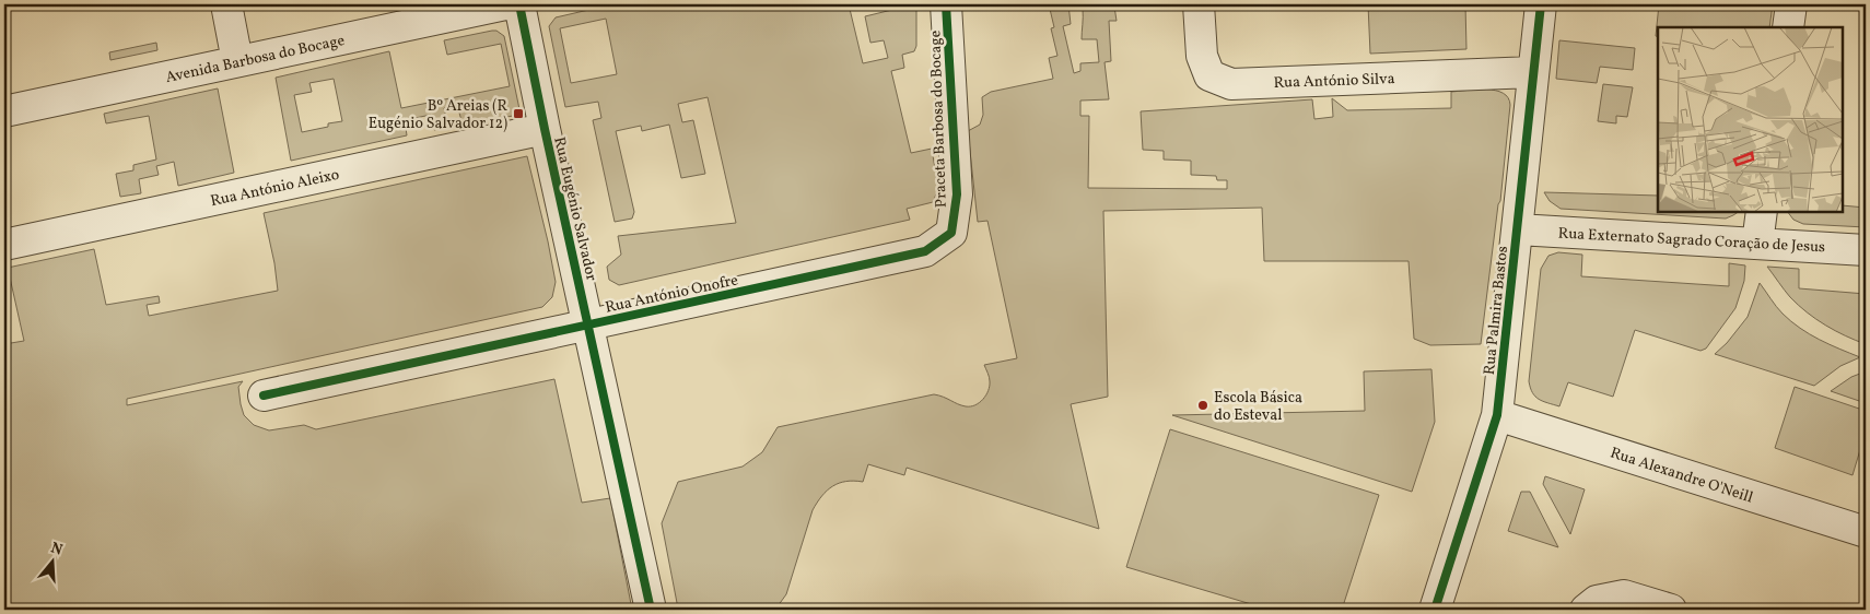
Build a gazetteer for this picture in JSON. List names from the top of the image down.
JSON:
{
  "streets": {
    "street": [
      "Avenida Barbosa do Bocage",
      "Rua António Silva",
      "Praceta Barbosa do Bocage",
      "Rua António Aleixo",
      "Rua Eugénio Salvador",
      "Rua Externato Sagrado Coração de Jesus",
      "Rua António Onofre",
      "Rua Palmira Bastos",
      "Rua Alexandre O'Neill"
    ]
  },
  "crossings": [
    ["Rua António Silva", "Rua Palmira Bastos"],
    ["Praceta Barbosa do Bocage", "Rua António Onofre"],
    ["Rua António Aleixo", "Rua Eugénio Salvador"],
    ["Rua Eugénio Salvador", "Rua António Onofre"],
    ["Rua Externato Sagrado Coração de Jesus", "Rua Palmira Bastos"],
    ["Rua Palmira Bastos", "Rua Alexandre O'Neill"]
  ],
  "places": {
    "transit": ["Bº Areias (R Eugénio Salvador 12)"],
    "other": ["Escola Básica do Esteval"]
  },
  "north": "top"
}
